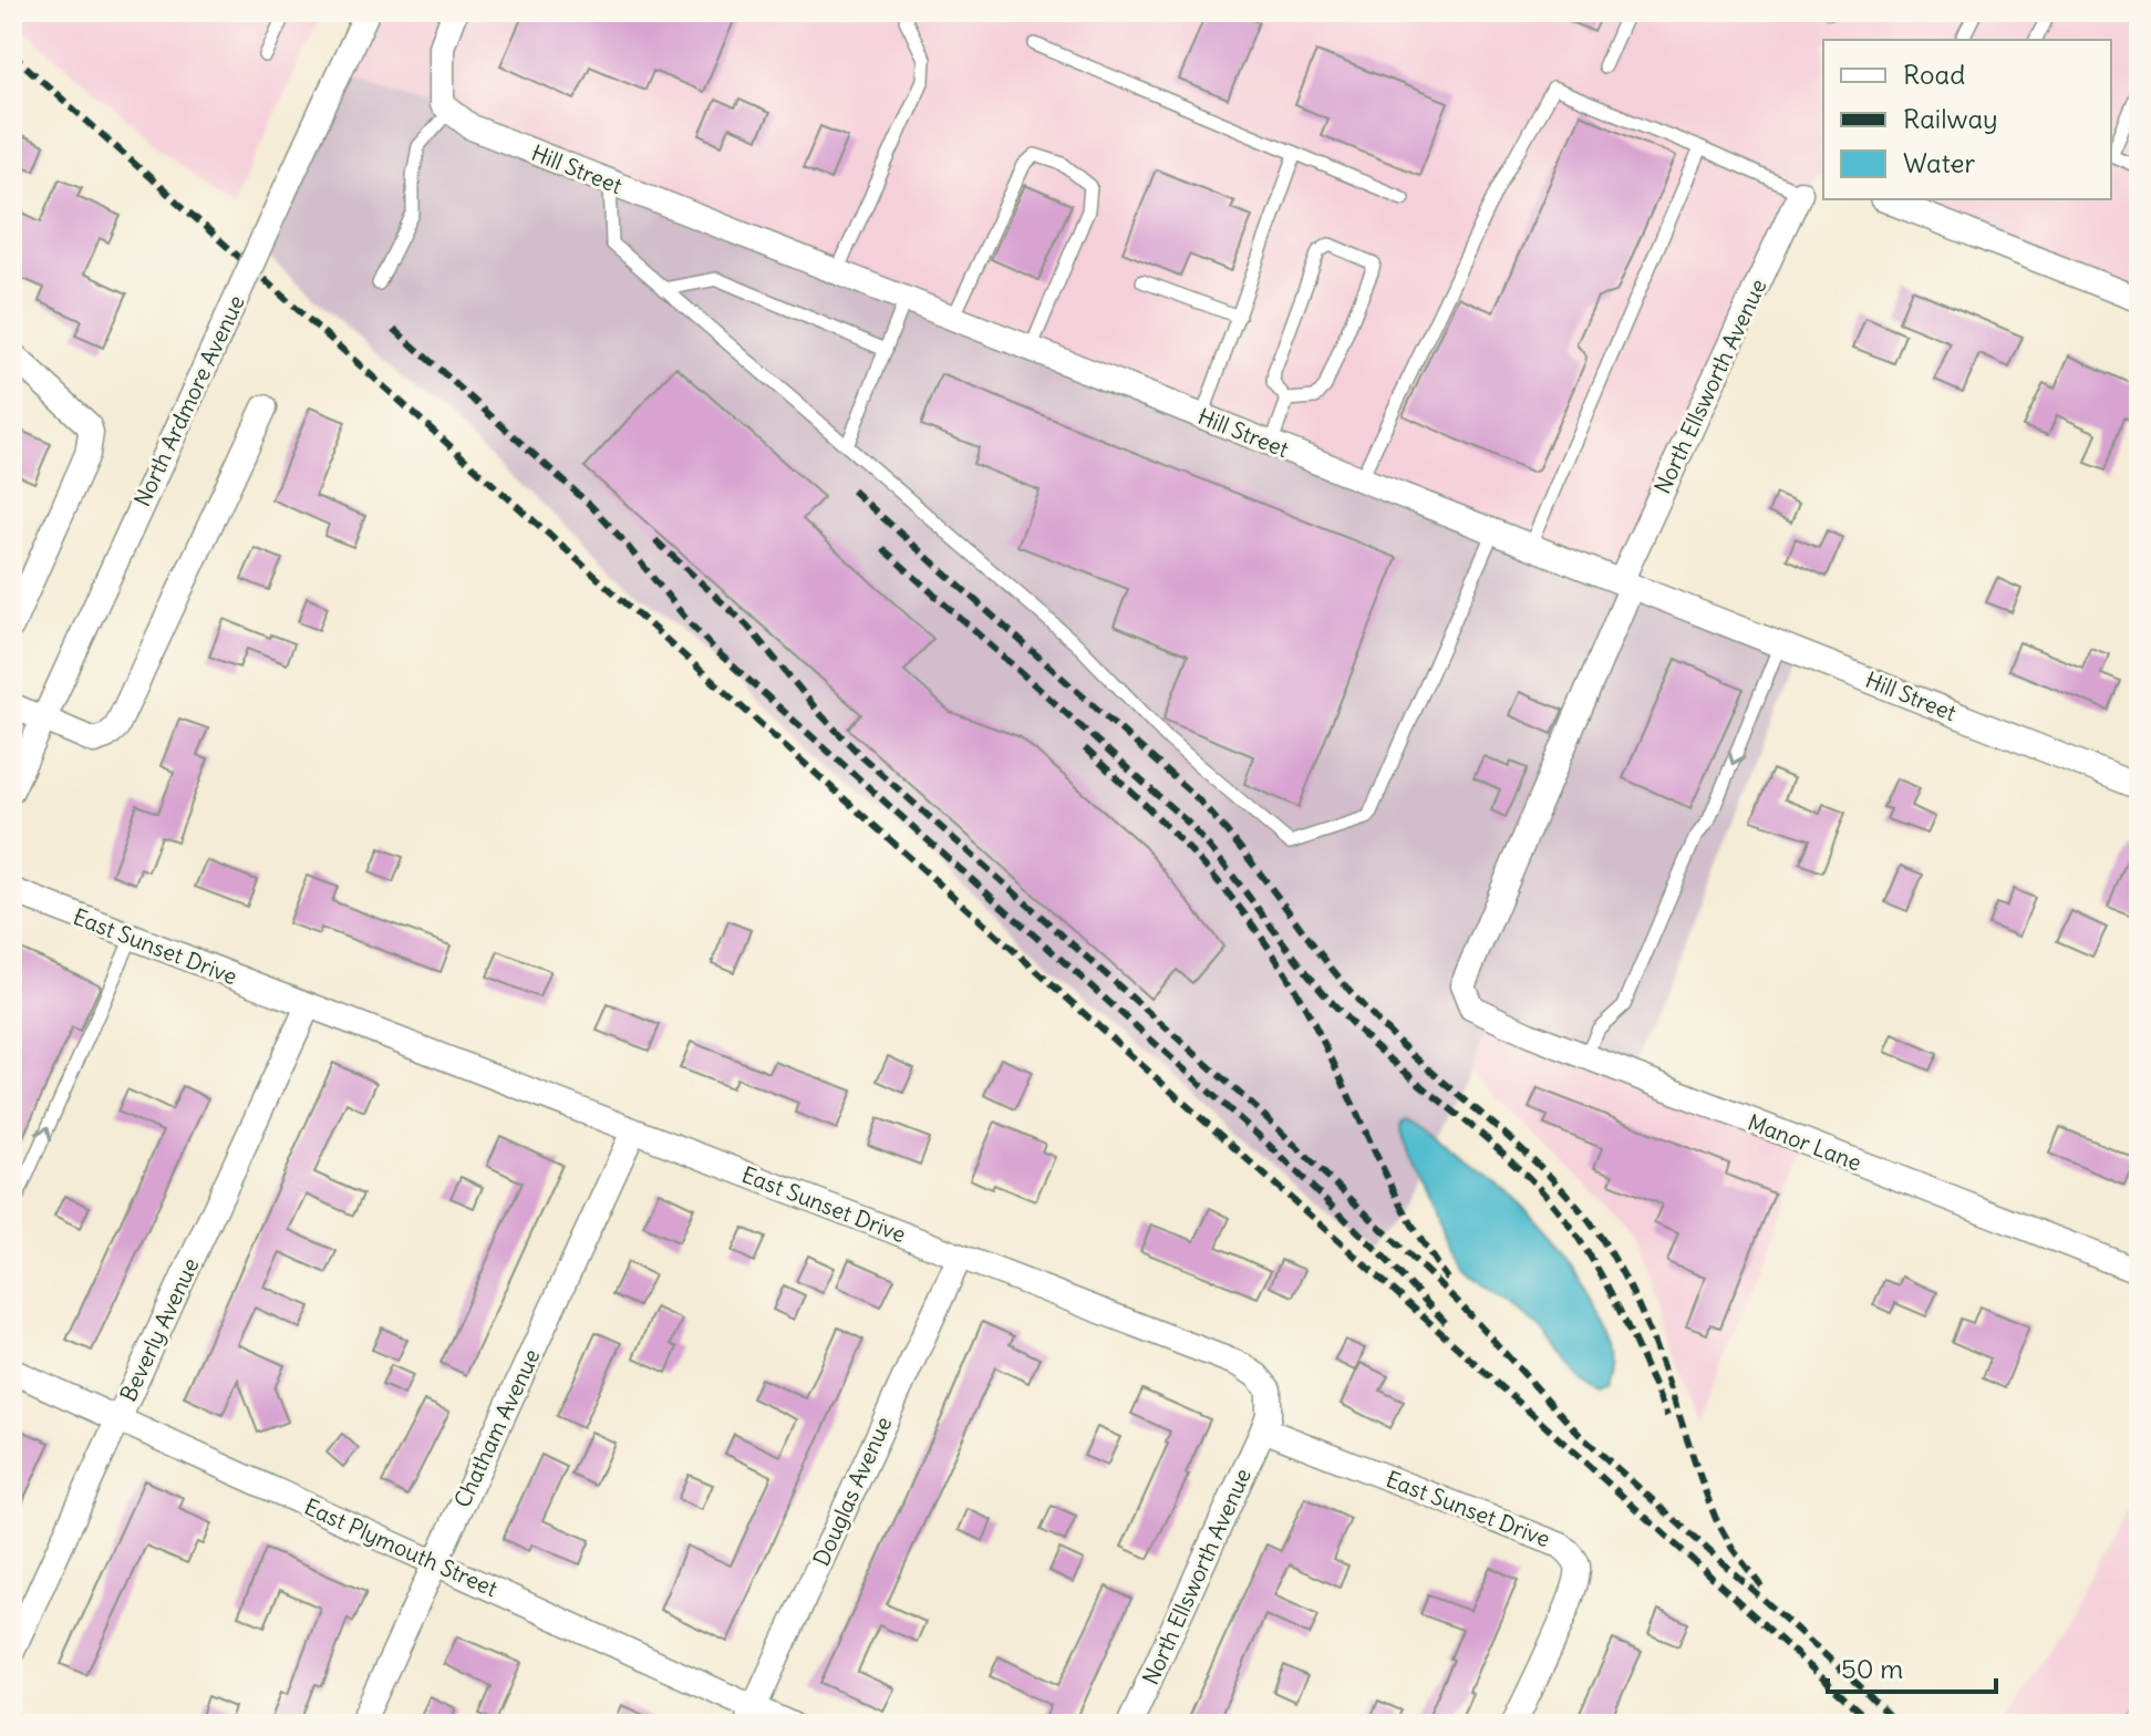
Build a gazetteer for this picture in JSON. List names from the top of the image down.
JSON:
{
  "streets": {
    "street": [
      "Hill Street",
      "North Ellsworth Avenue",
      "North Ardmore Avenue",
      "East Sunset Drive",
      "Manor Lane",
      "Beverly Avenue",
      "Chatham Avenue",
      "Douglas Avenue",
      "East Plymouth Street"
    ]
  },
  "crossings": [
    ["Hill Street", "North Ellsworth Avenue"],
    ["North Ellsworth Avenue", "East Sunset Drive"],
    ["North Ellsworth Avenue", "Manor Lane"],
    ["East Sunset Drive", "Beverly Avenue"],
    ["East Sunset Drive", "Chatham Avenue"],
    ["East Sunset Drive", "Douglas Avenue"],
    ["Beverly Avenue", "East Plymouth Street"],
    ["Chatham Avenue", "East Plymouth Street"],
    ["Douglas Avenue", "East Plymouth Street"]
  ],
  "legend": ["Road", "Railway", "Water"],
  "scale_bar": "50 m"
}
